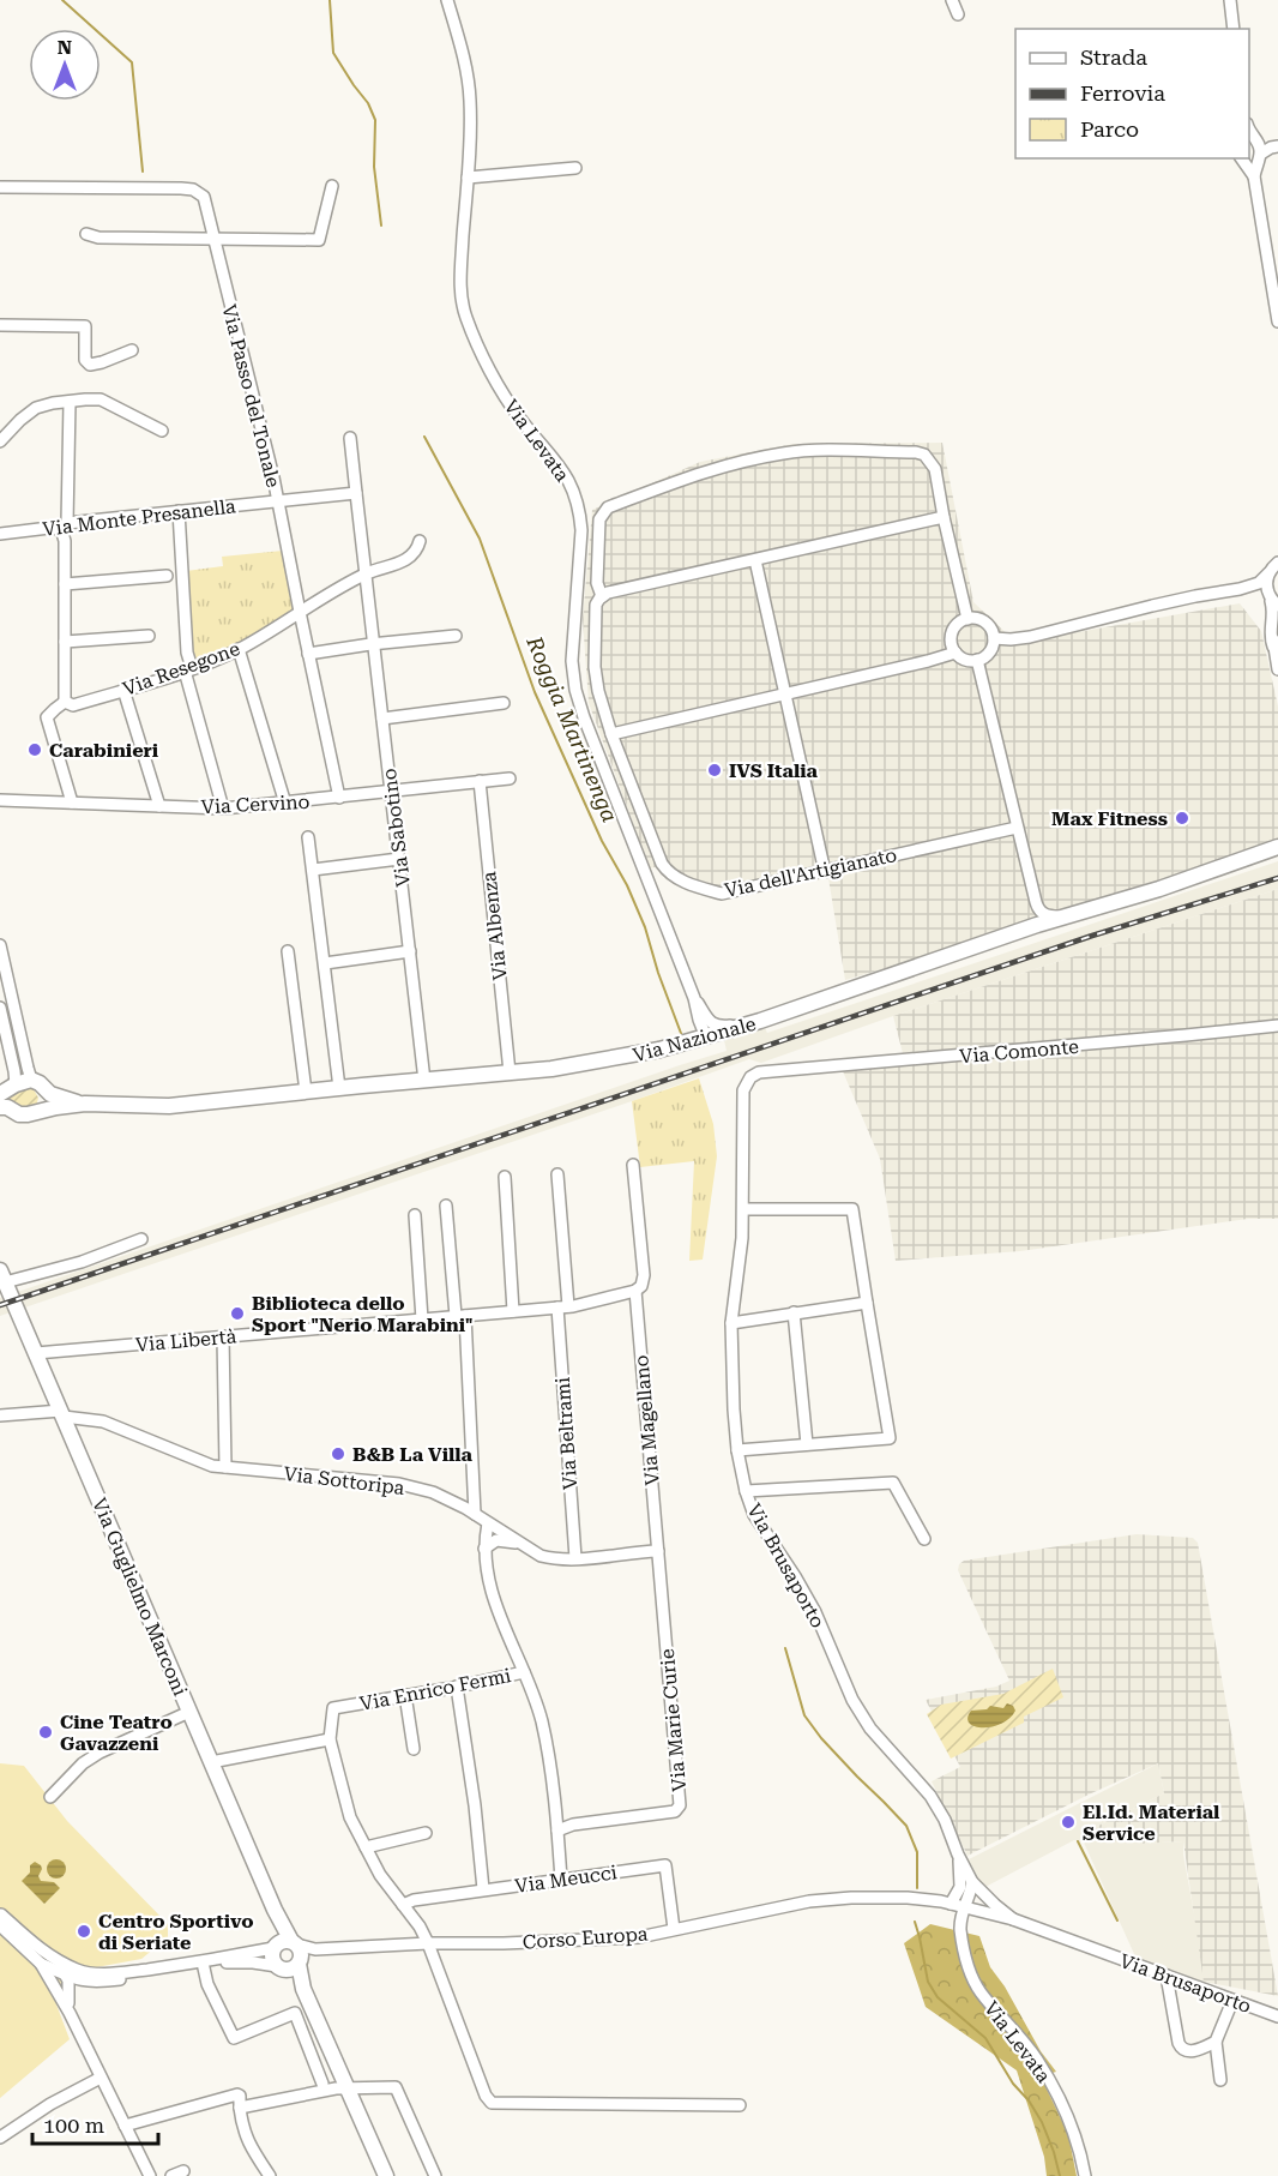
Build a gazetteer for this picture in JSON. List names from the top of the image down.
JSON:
{
  "streets": {
    "main road": ["Via Nazionale", "Via Guglielmo Marconi", "Corso Europa"],
    "street": [
      "Via Passo del Tonale",
      "Via Levata",
      "Via Monte Presanella",
      "Via Resegone",
      "Via Cervino",
      "Via Sabotino",
      "Via dell'Artigianato",
      "Via Albenza",
      "Via Comonte",
      "Via Libertà",
      "Via Magellano",
      "Via Beltrami",
      "Via Sottoripa",
      "Via Brusaporto",
      "Via Enrico Fermi",
      "Via Marie Curie",
      "Via Meucci"
    ]
  },
  "crossings": [
    ["Via Passo del Tonale", "Via Monte Presanella"],
    ["Via Passo del Tonale", "Via Resegone"],
    ["Via Passo del Tonale", "Via Cervino"],
    ["Via Levata", "Via Nazionale"],
    ["Via Levata", "Via Brusaporto"],
    ["Via Monte Presanella", "Via Sabotino"],
    ["Via Resegone", "Via Sabotino"],
    ["Via Cervino", "Via Sabotino"],
    ["Via Cervino", "Via Albenza"],
    ["Via Sabotino", "Via Nazionale"],
    ["Via Albenza", "Via Nazionale"],
    ["Via Comonte", "Via Brusaporto"],
    ["Via Libertà", "Via Magellano"],
    ["Via Libertà", "Via Beltrami"],
    ["Via Libertà", "Via Guglielmo Marconi"],
    ["Via Magellano", "Via Sottoripa"],
    ["Via Magellano", "Via Marie Curie"],
    ["Via Beltrami", "Via Sottoripa"],
    ["Via Sottoripa", "Via Guglielmo Marconi"],
    ["Via Sottoripa", "Via Marie Curie"],
    ["Via Brusaporto", "Corso Europa"],
    ["Via Guglielmo Marconi", "Corso Europa"],
    ["Via Meucci", "Corso Europa"]
  ],
  "water": ["Roggia Martinenga"],
  "places": [
    "Carabinieri",
    "IVS Italia",
    "Max Fitness",
    "Biblioteca dello Sport \"Nerio Marabini\"",
    "B&B La Villa",
    "Cine Teatro Gavazzeni",
    "El.Id. Material Service",
    "Centro Sportivo di Seriate"
  ],
  "legend": ["Strada", "Ferrovia", "Parco"],
  "scale_bar": "100 m",
  "north": "top"
}
